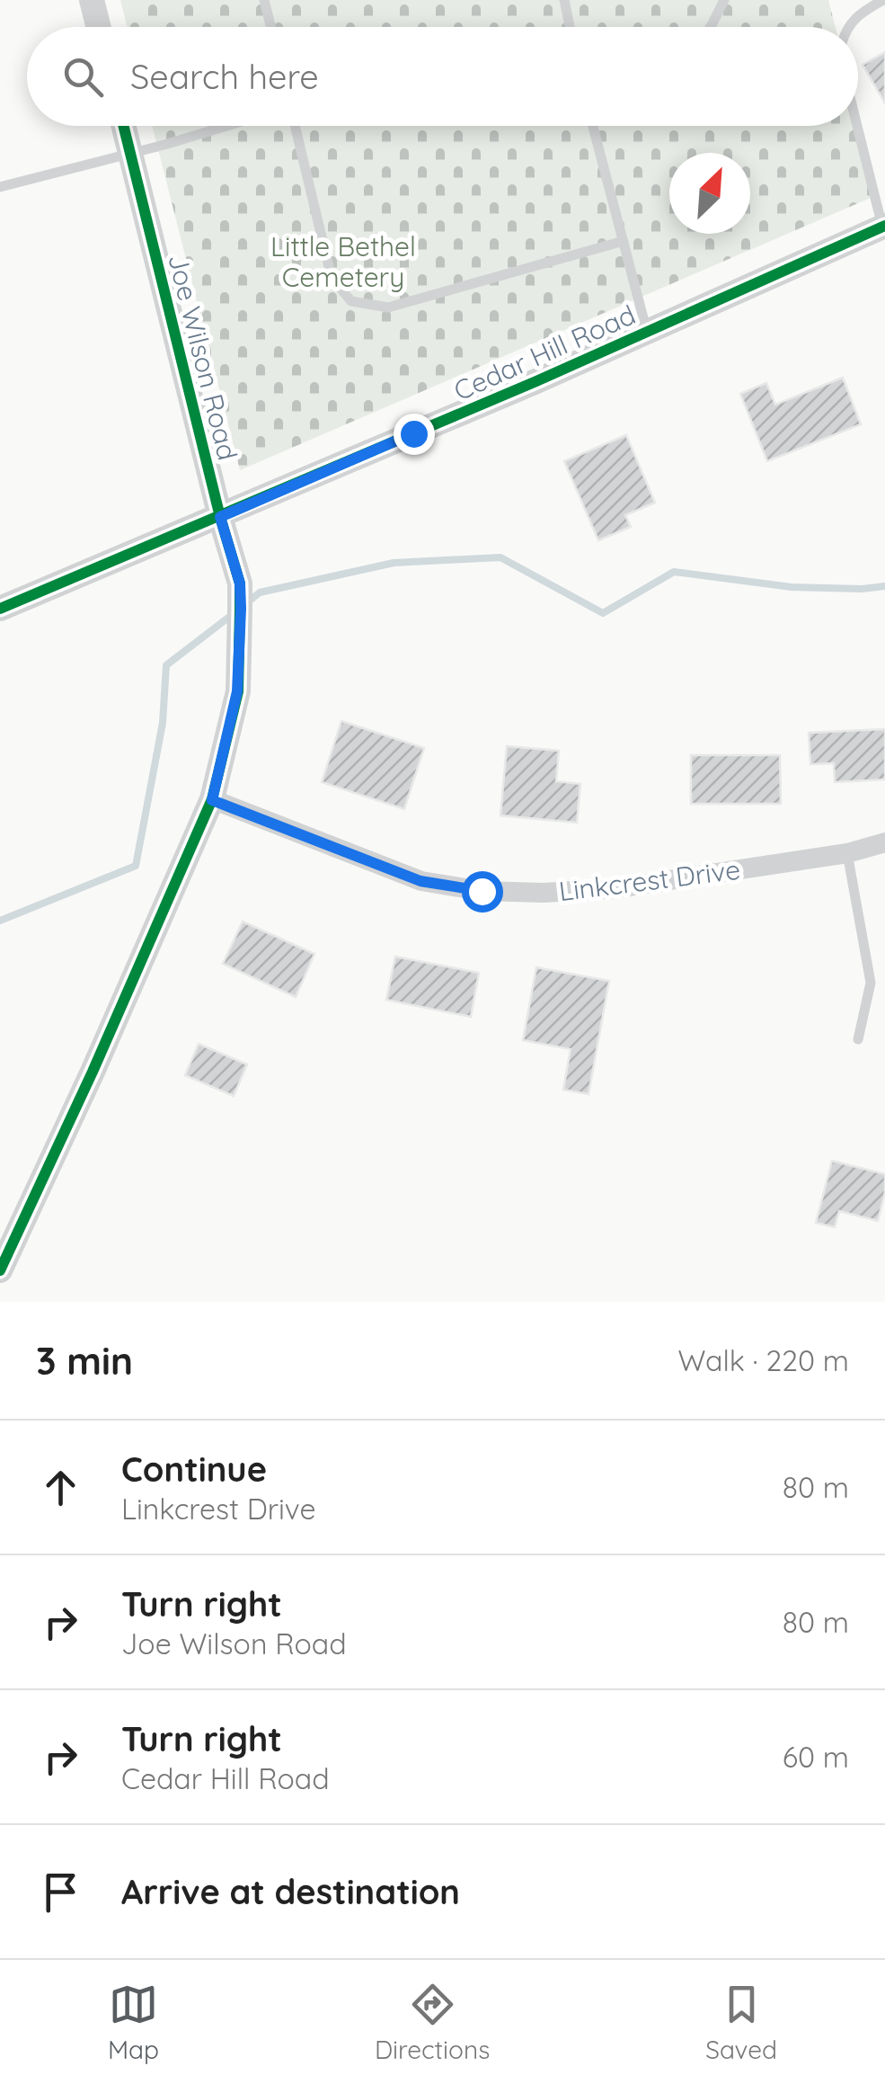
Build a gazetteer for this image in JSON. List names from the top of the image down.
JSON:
{
  "streets": {
    "street": ["Cedar Hill Road", "Joe Wilson Road", "Linkcrest Drive"]
  },
  "crossings": [
    ["Cedar Hill Road", "Joe Wilson Road"],
    ["Joe Wilson Road", "Linkcrest Drive"]
  ],
  "parks": ["Little Bethel Cemetery"],
  "north": "top right",
  "page": {
    "search": "Search here",
    "heading": ["3 min", "Walk · 220 m"],
    "list": [
      ["Continue", "Linkcrest Drive", "80 m"],
      ["Turn right", "Joe Wilson Road", "80 m"],
      ["Turn right", "Cedar Hill Road", "60 m"],
      "Arrive at destination"
    ],
    "nav": ["Map", "Directions", "Saved"]
  }
}
